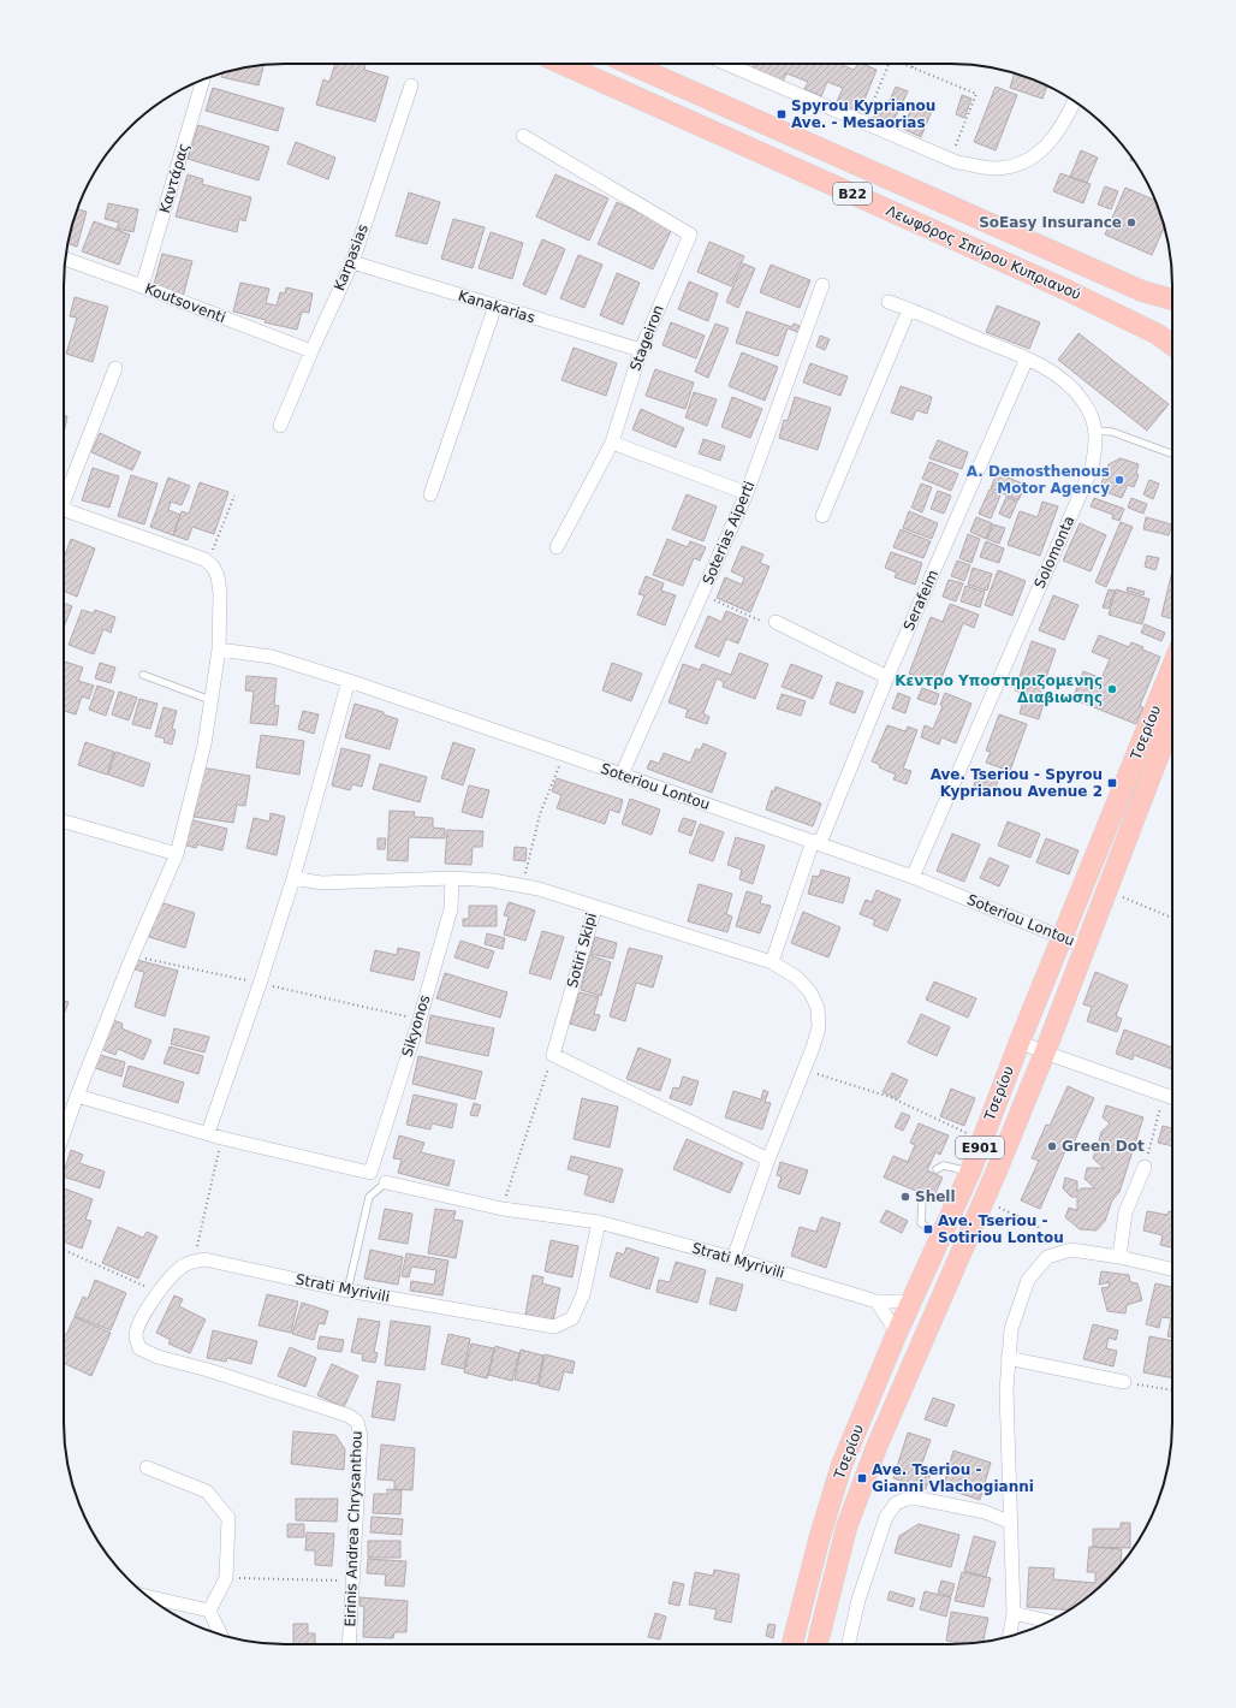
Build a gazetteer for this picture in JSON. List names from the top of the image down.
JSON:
{
  "streets": {
    "main road": [
      "B22",
      "Λεωφόρος Σπύρου Κυπριανού",
      "Τσερίου",
      "E901"
    ],
    "street": [
      "Καντάρας",
      "Karpasias",
      "Koutsoventi",
      "Kanakarias",
      "Stageiron",
      "Soterias Aiperti",
      "Solomonta",
      "Serafeim",
      "Soteriou Lontou",
      "Sotiri Skipi",
      "Sikyonos",
      "Strati Myrivili",
      "Eirinis Andrea Chrysanthou"
    ]
  },
  "crossings": [
    ["Καντάρας", "Koutsoventi"],
    ["Karpasias", "Koutsoventi"],
    ["Karpasias", "Kanakarias"],
    ["Kanakarias", "Stageiron"],
    ["Soterias Aiperti", "Soteriou Lontou"],
    ["Solomonta", "Serafeim"],
    ["Solomonta", "Soteriou Lontou"],
    ["Serafeim", "Soteriou Lontou"],
    ["Τσερίου", "Soteriou Lontou"],
    ["Τσερίου", "Strati Myrivili"],
    ["Sotiri Skipi", "Sikyonos"],
    ["Strati Myrivili", "Eirinis Andrea Chrysanthou"]
  ],
  "places": {
    "transit": [
      "Spyrou Kyprianou Ave. - Mesaorias",
      "Ave. Tseriou - Spyrou Kyprianou Avenue 2",
      "Ave. Tseriou - Sotiriou Lontou",
      "Ave. Tseriou - Gianni Vlachogianni"
    ],
    "other": [
      "SoEasy Insurance",
      "A. Demosthenous Motor Agency",
      "Κεντρο Υποστηριζομενης Διαβιωσης",
      "Green Dot",
      "Shell"
    ]
  }
}
